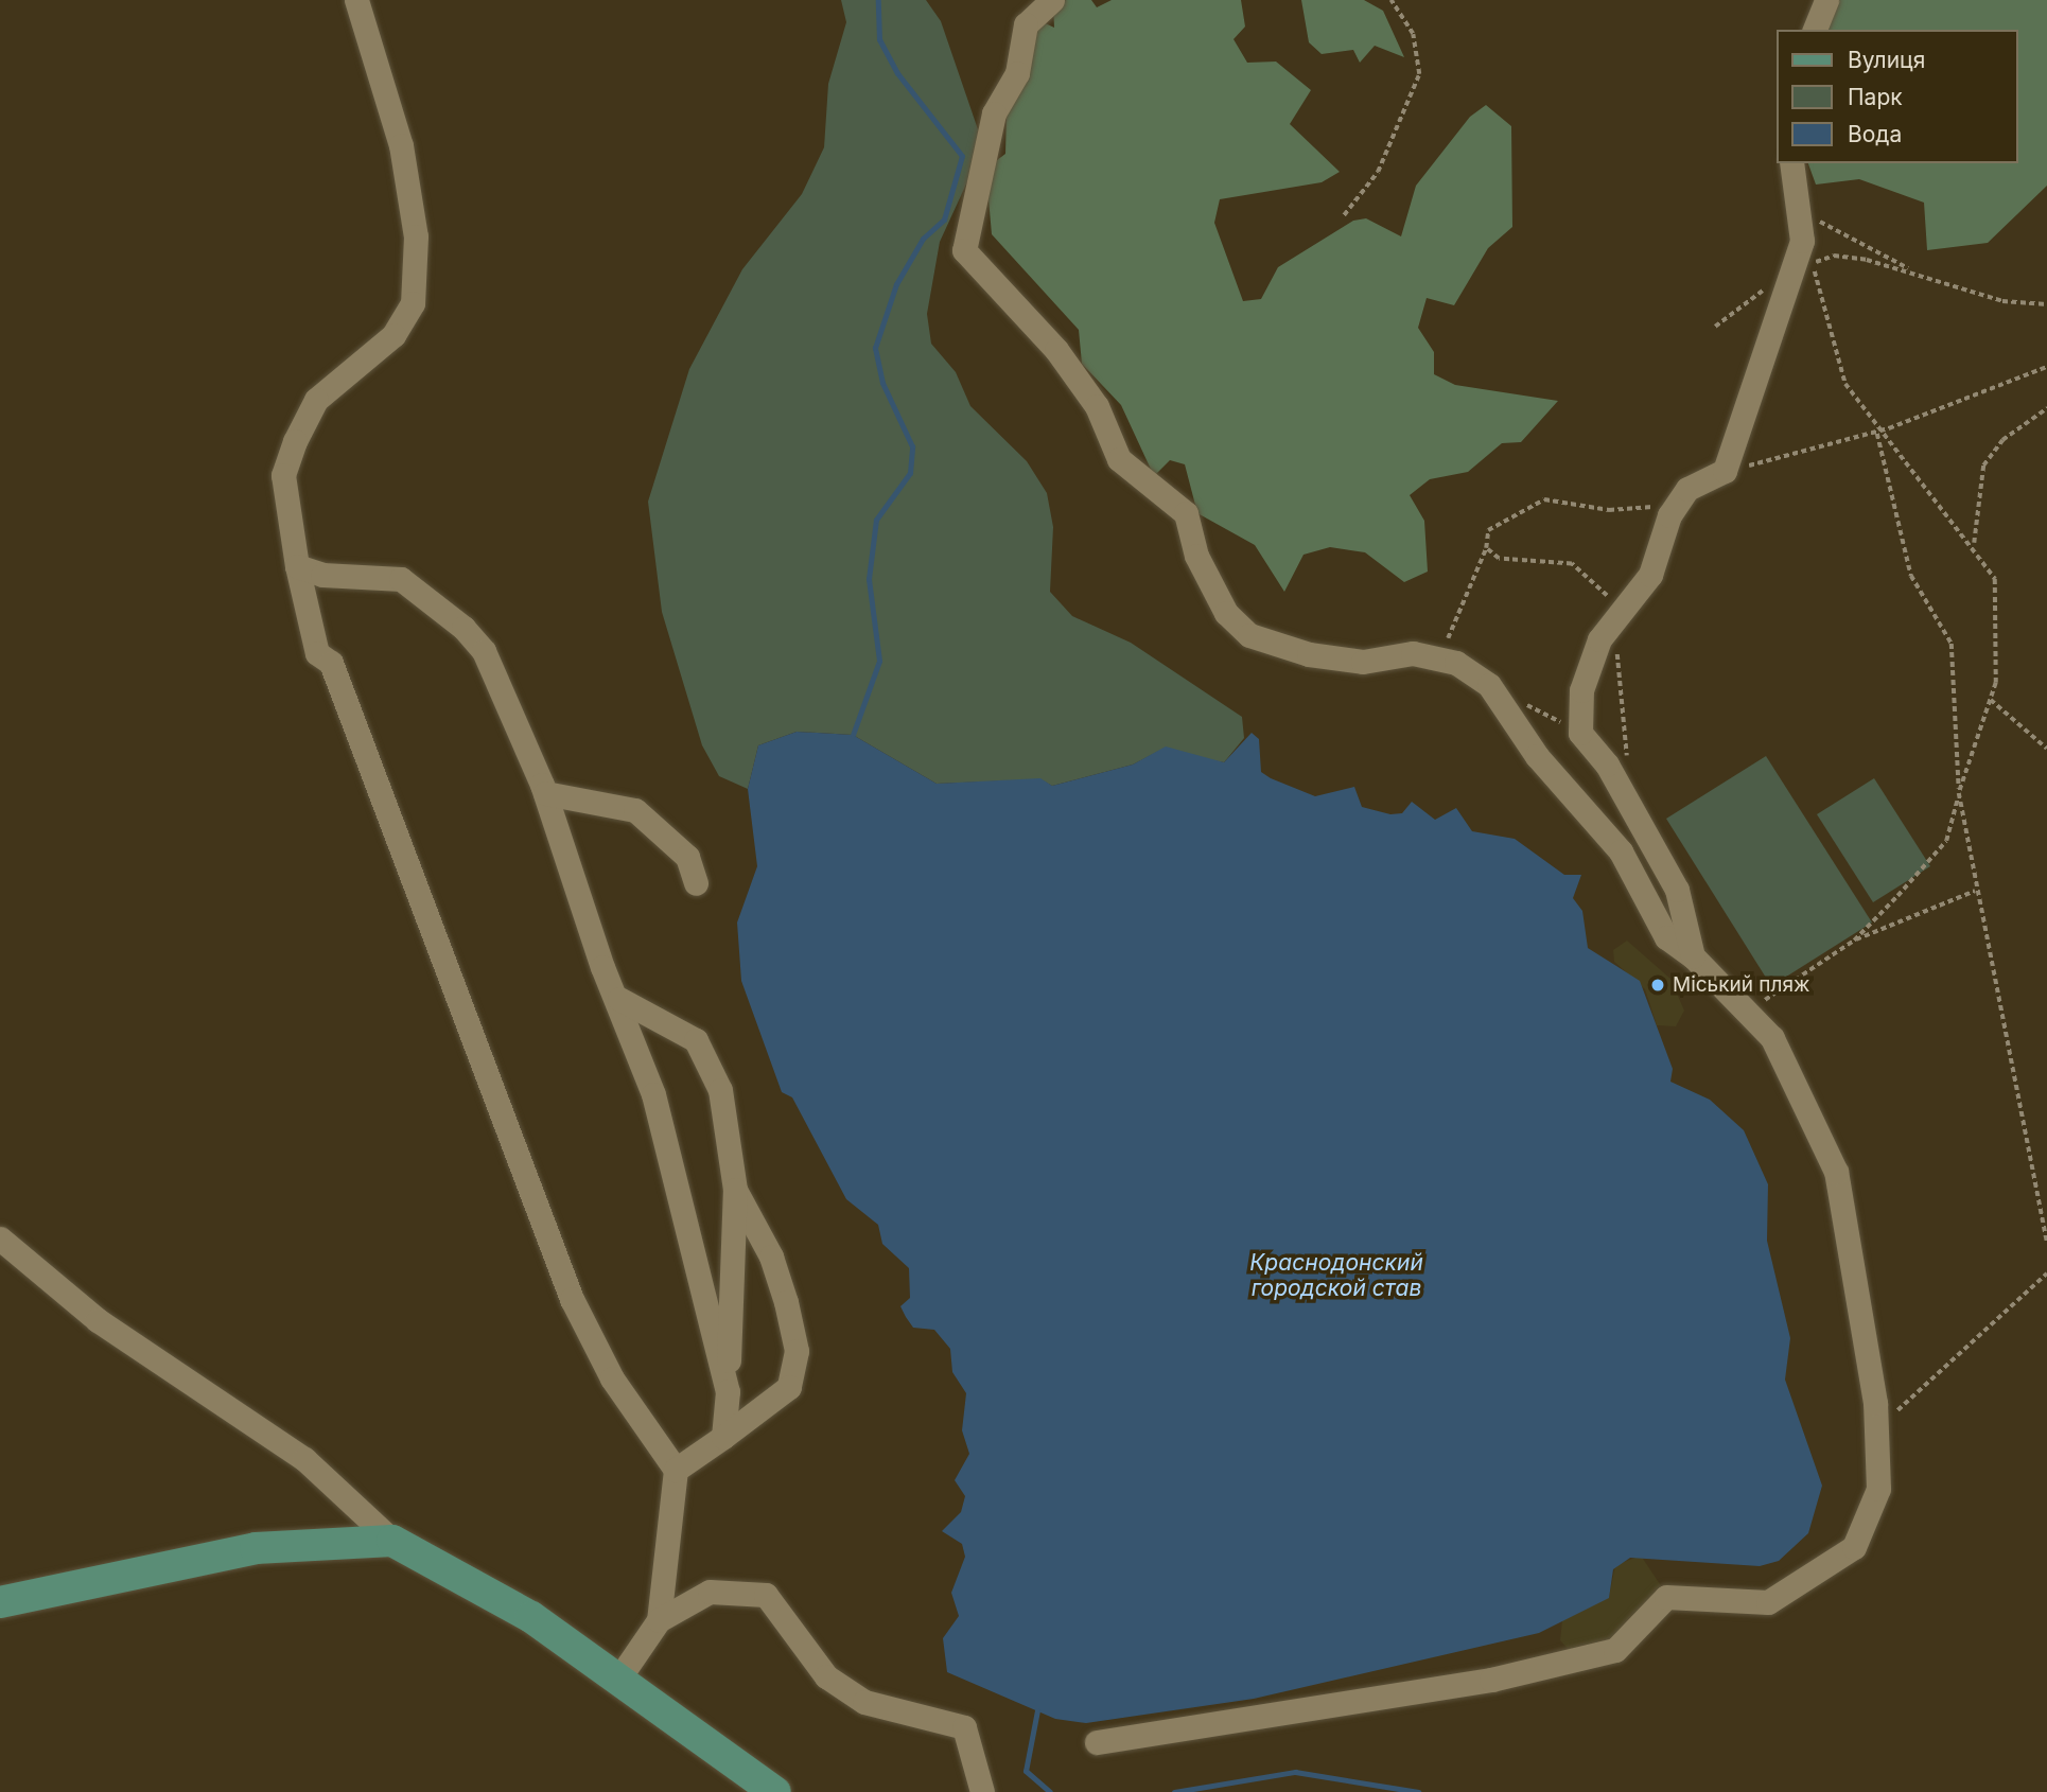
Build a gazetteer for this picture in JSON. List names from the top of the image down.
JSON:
{
  "water": ["Краснодонский городской став"],
  "places": ["Міський пляж"],
  "legend": ["Вулиця", "Парк", "Вода"]
}
